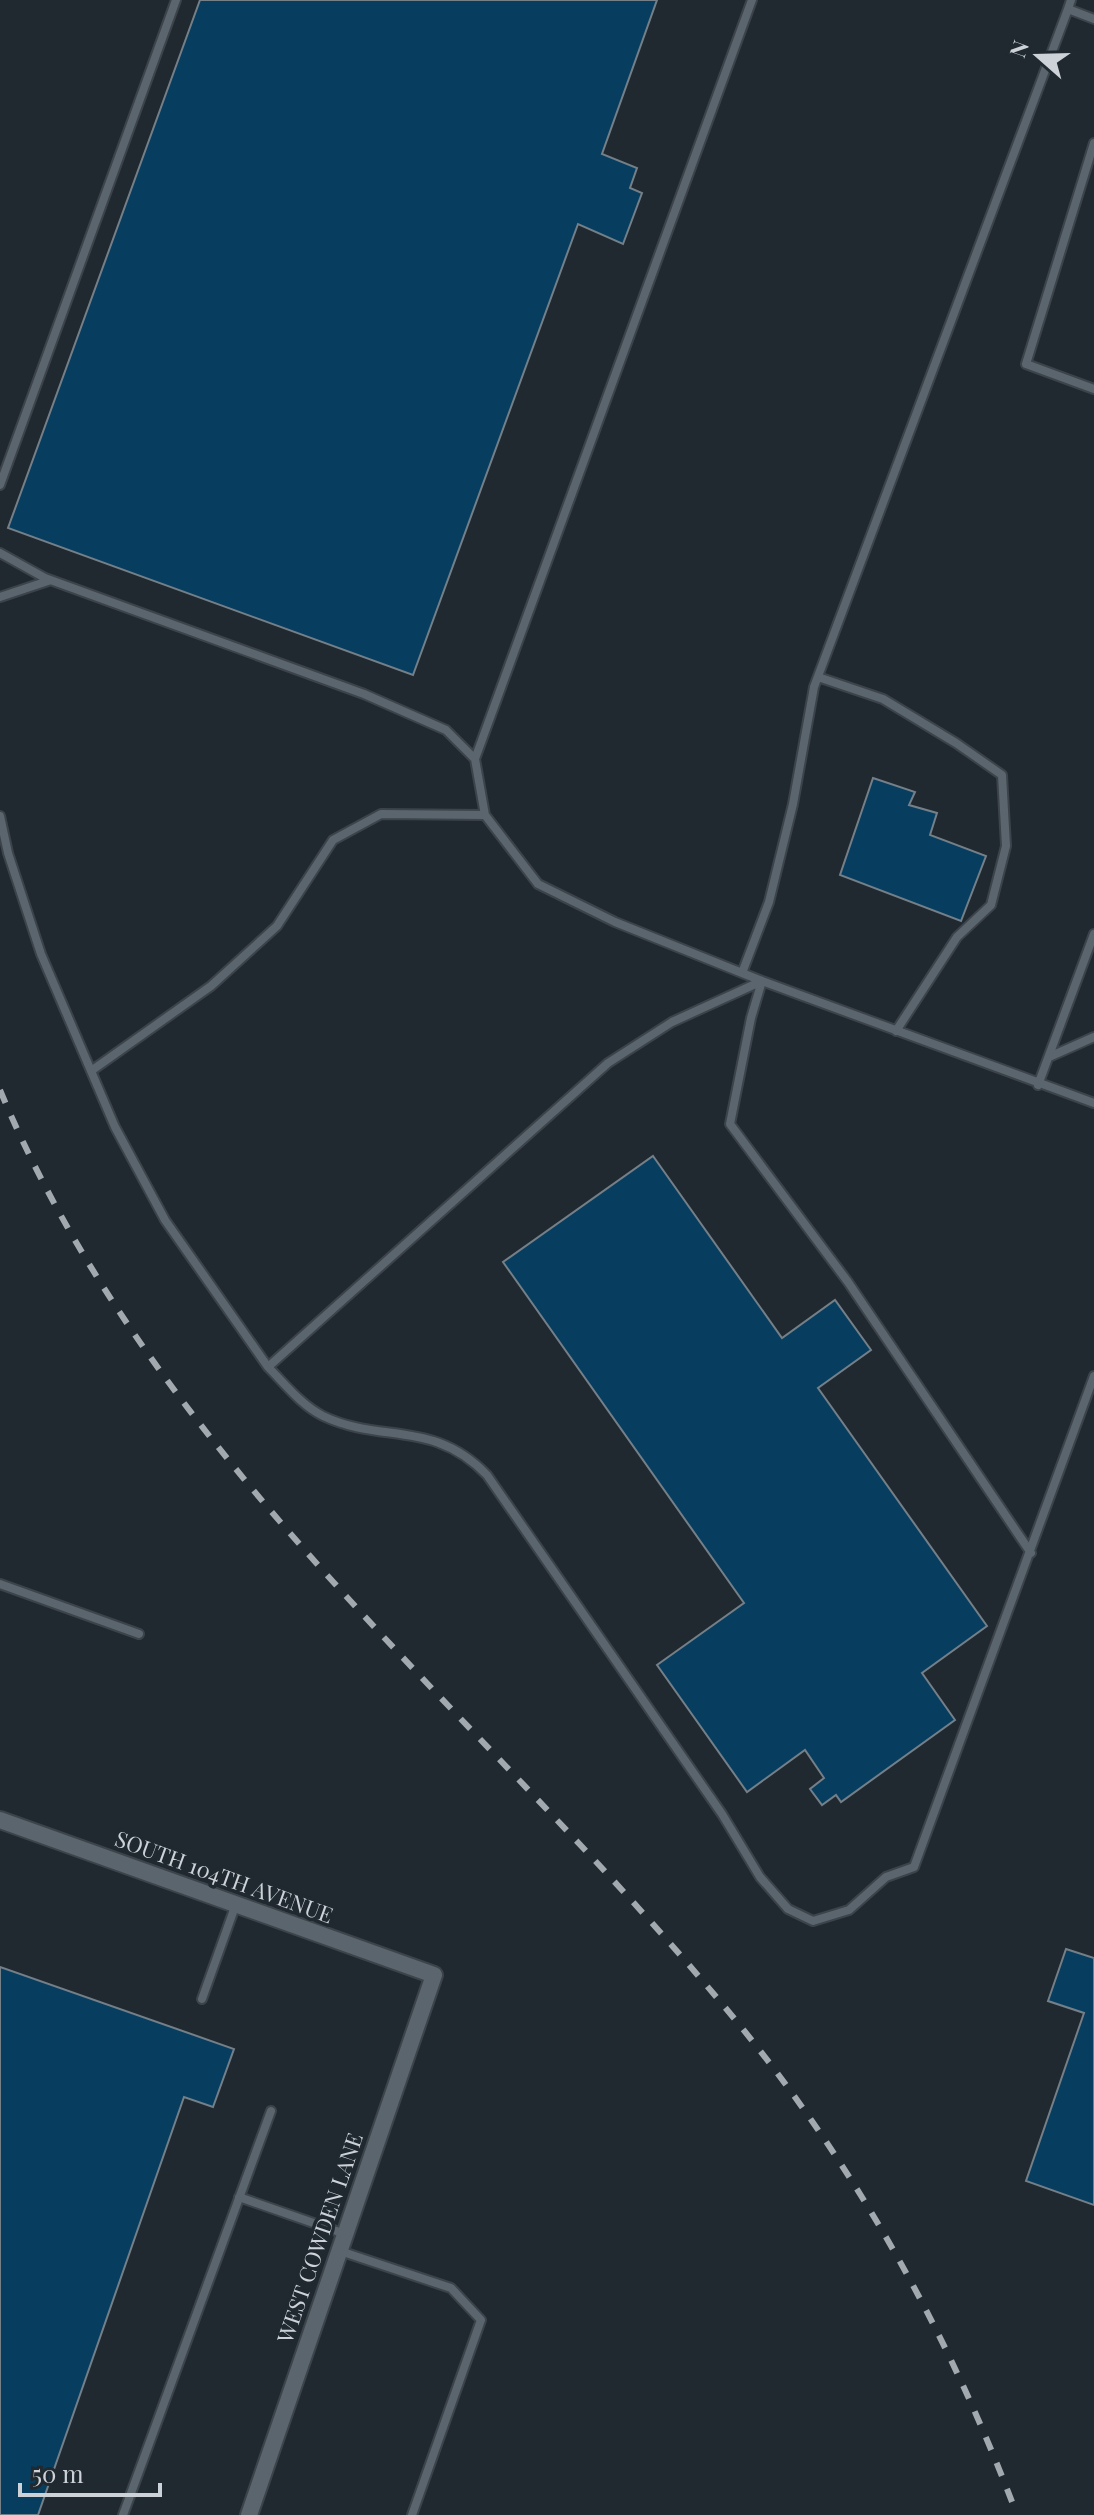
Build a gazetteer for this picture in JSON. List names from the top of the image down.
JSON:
{
  "streets": {
    "street": ["SOUTH 104TH AVENUE", "WEST COWDEN LANE"]
  },
  "crossings": [
    ["SOUTH 104TH AVENUE", "WEST COWDEN LANE"]
  ],
  "scale_bar": "50 m",
  "north": "left"
}
